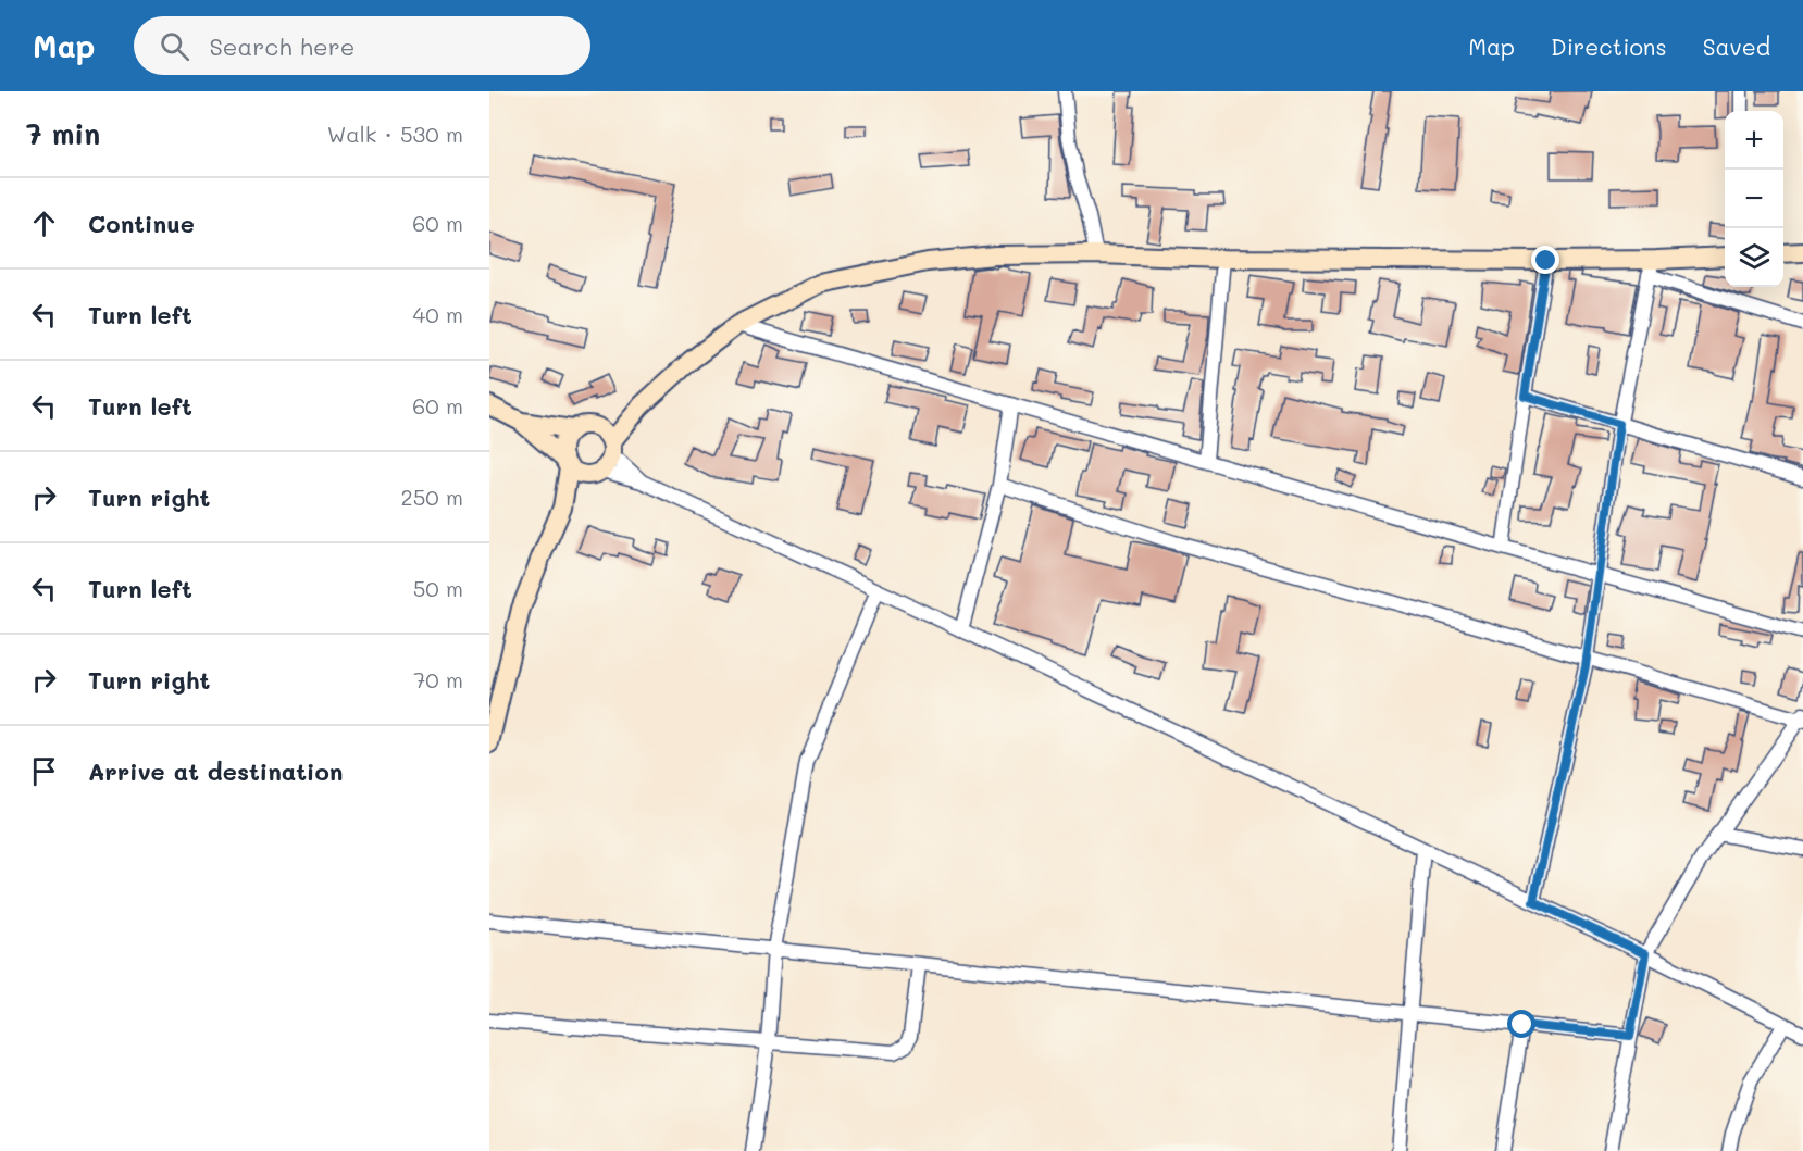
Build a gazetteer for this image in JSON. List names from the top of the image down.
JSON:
{
  "page": {
    "header": "Map",
    "search": "Search here",
    "nav": ["Map", "Directions", "Saved"],
    "heading": ["7 min", "Walk · 530 m"],
    "map_buttons": ["+", "−"],
    "list": [
      ["Continue", "60 m"],
      ["Turn left", "40 m"],
      ["Turn left", "60 m"],
      ["Turn right", "250 m"],
      ["Turn left", "50 m"],
      ["Turn right", "70 m"],
      "Arrive at destination"
    ]
  }
}
